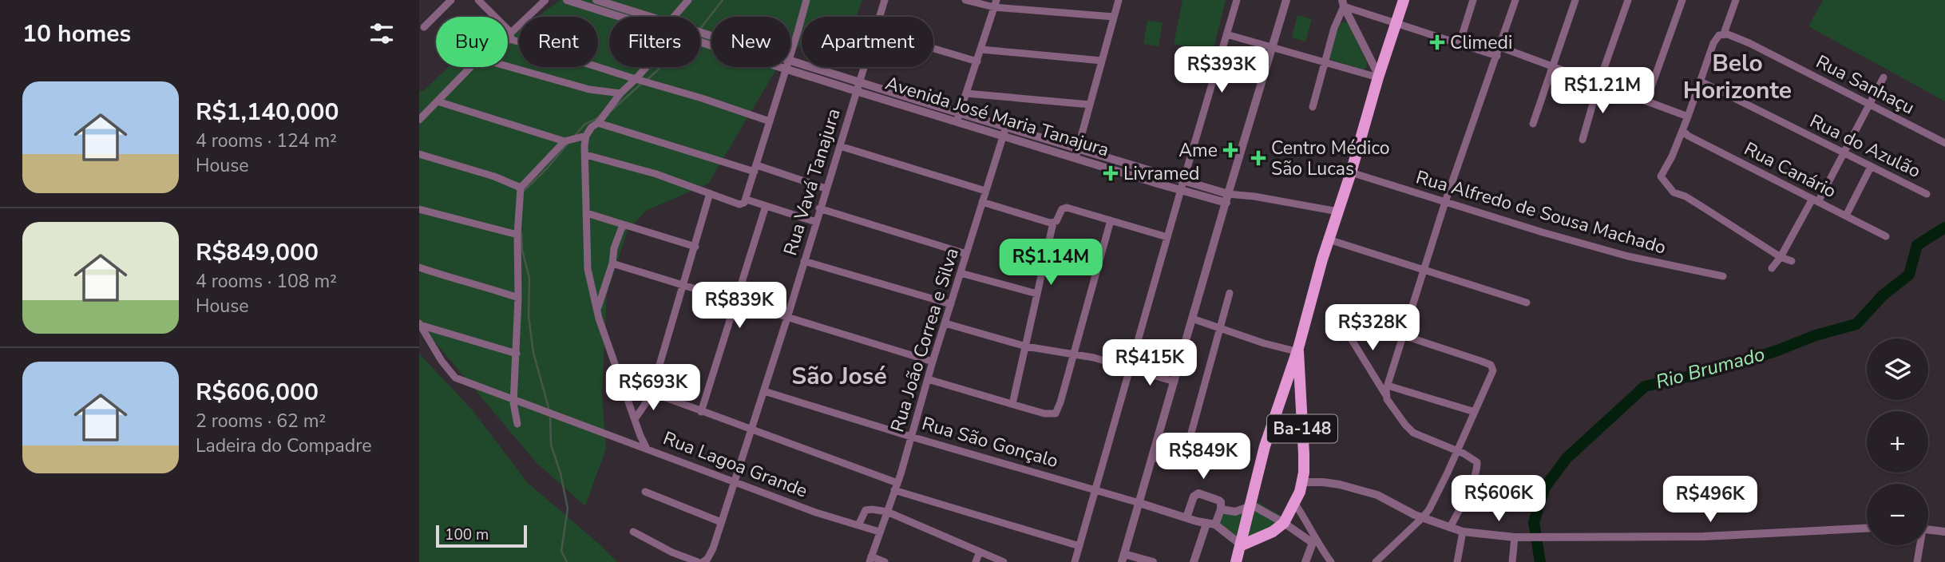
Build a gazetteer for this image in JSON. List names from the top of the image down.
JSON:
{
  "streets": {
    "main road": ["Ba-148"],
    "street": [
      "Rua Sanhaçu",
      "Avenida José Maria Tanajura",
      "Rua do Azulão",
      "Rua Canário",
      "Rua Vavá Tanajura",
      "Rua Alfredo de Sousa Machado",
      "Rua João Correa e Silva",
      "Rua São Gonçalo",
      "Rua Lagoa Grande"
    ]
  },
  "crossings": [
    ["Avenida José Maria Tanajura", "Rua Vavá Tanajura"],
    ["Avenida José Maria Tanajura", "Rua João Correa e Silva"],
    ["Rua Vavá Tanajura", "Rua São Gonçalo"],
    ["Rua Vavá Tanajura", "Rua Lagoa Grande"],
    ["Rua João Correa e Silva", "Rua São Gonçalo"],
    ["Rua João Correa e Silva", "Rua Lagoa Grande"]
  ],
  "districts": ["Belo Horizonte", "São José"],
  "water": ["Rio Brumado"],
  "places": {
    "health": [
      "Climedi",
      "Ame",
      "Centro Médico São Lucas",
      "Livramed"
    ]
  },
  "scale_bar": "100 m",
  "page": {
    "heading": "10 homes",
    "chip": [
      "Buy",
      "Rent",
      "Filters",
      "New",
      "Apartment"
    ],
    "price": [
      "R$393K",
      "R$1.21M",
      "R$1.14M",
      "R$839K",
      "R$328K",
      "R$415K",
      "R$693K",
      "R$849K",
      "R$606K",
      "R$496K"
    ],
    "list": [
      {
        "name": "R$1,140,000",
        "note": "4 rooms · 124 m² · House"
      },
      {
        "name": "R$849,000",
        "note": "4 rooms · 108 m² · House"
      },
      {
        "name": "R$606,000",
        "note": "2 rooms · 62 m² · Ladeira do Compadre"
      }
    ],
    "map_buttons": ["+", "−"],
    "scale": "100 m"
  }
}
